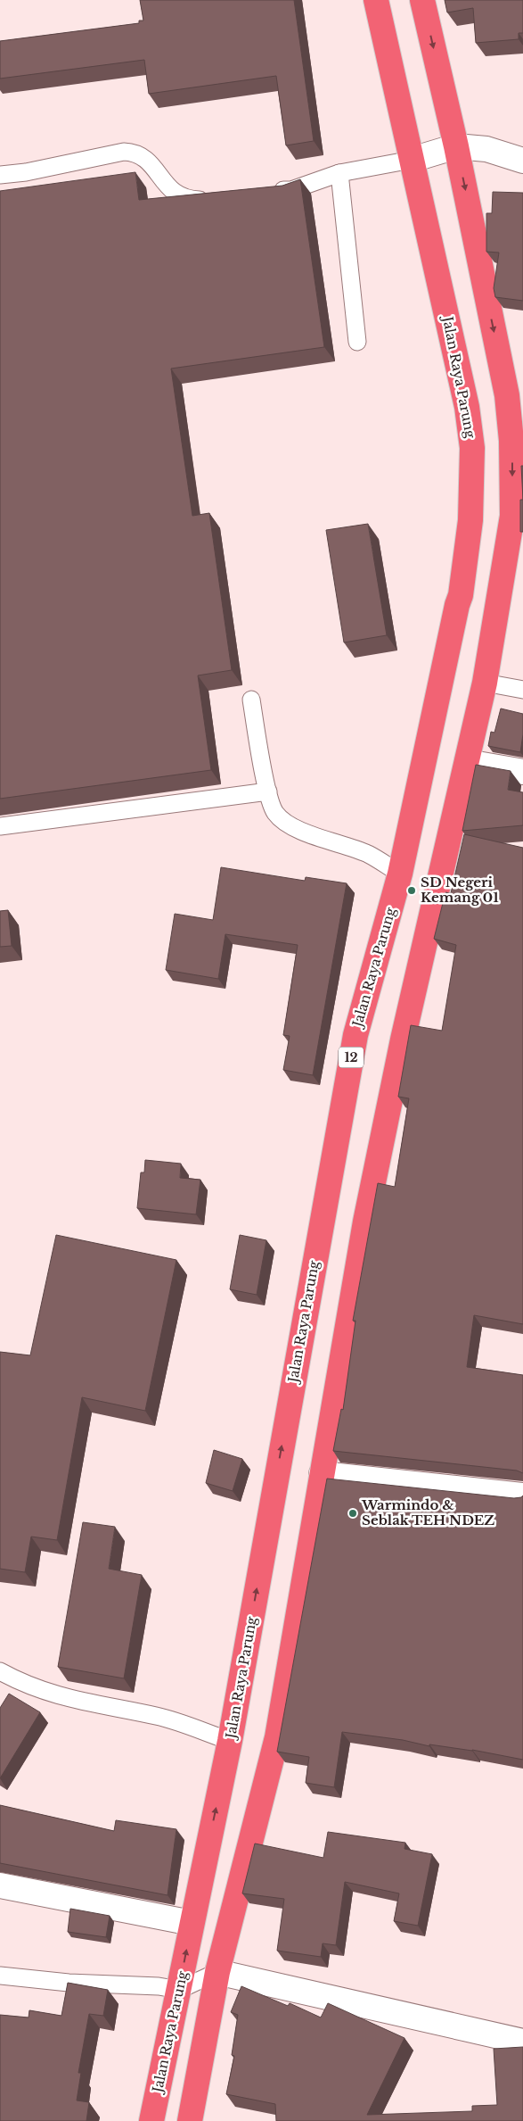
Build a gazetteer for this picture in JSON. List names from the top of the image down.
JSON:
{
  "streets": {
    "highway": ["Jalan Raya Parung", "12"]
  },
  "places": ["SD Negeri Kemang 01", "Warmindo & Seblak TEH NDEZ"]
}
